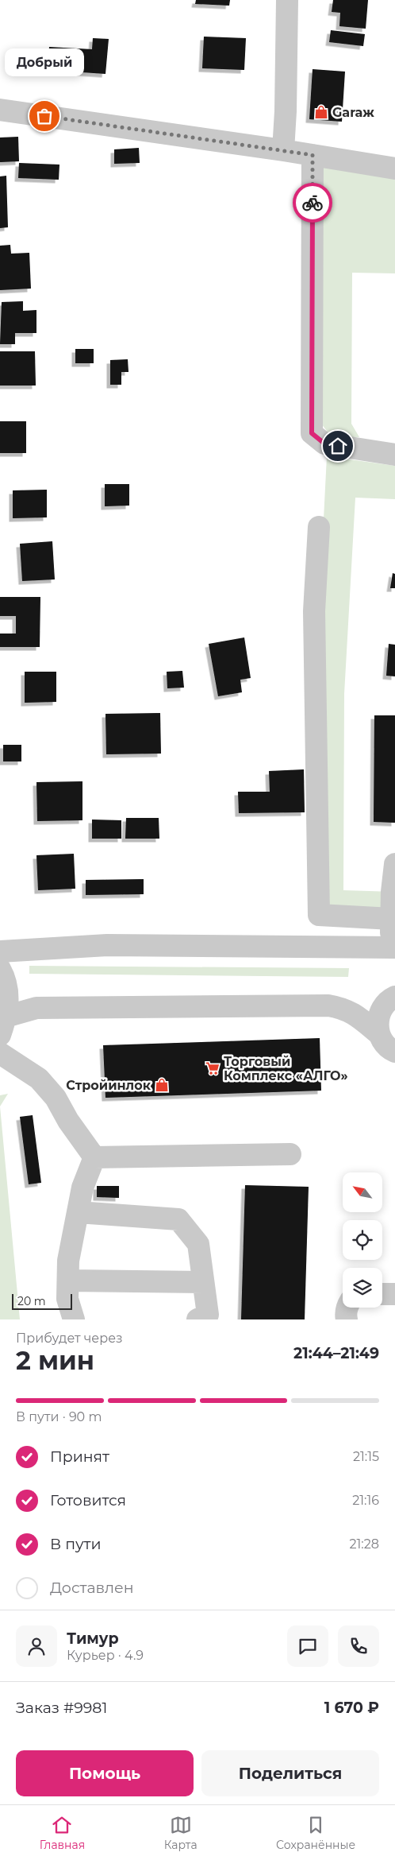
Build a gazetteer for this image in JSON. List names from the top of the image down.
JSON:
{
  "places": {
    "shop": ["Garaж", "Стройинлок"],
    "other": ["Добрый"],
    "supermarket": ["Торговый Комплекс «АЛГО»"]
  },
  "scale_bar": "20 m",
  "north": "top left",
  "page": {
    "bubble": "Добрый",
    "scale": "20 m",
    "heading": ["2 мин", "Прибудет через", "21:44–21:49"],
    "panel": [
      "Тимур",
      "Курьер · 4.9",
      "Заказ #9981",
      "1 670 ₽"
    ],
    "bar": "В пути · 90 m",
    "list": [
      ["Принят", "21:15"],
      ["Готовится", "21:16"],
      ["В пути", "21:28"],
      "Доставлен"
    ],
    "buttons": ["Помощь", "Поделиться"],
    "tabs": ["Главная", "Карта", "Сохранённые"]
  }
}
